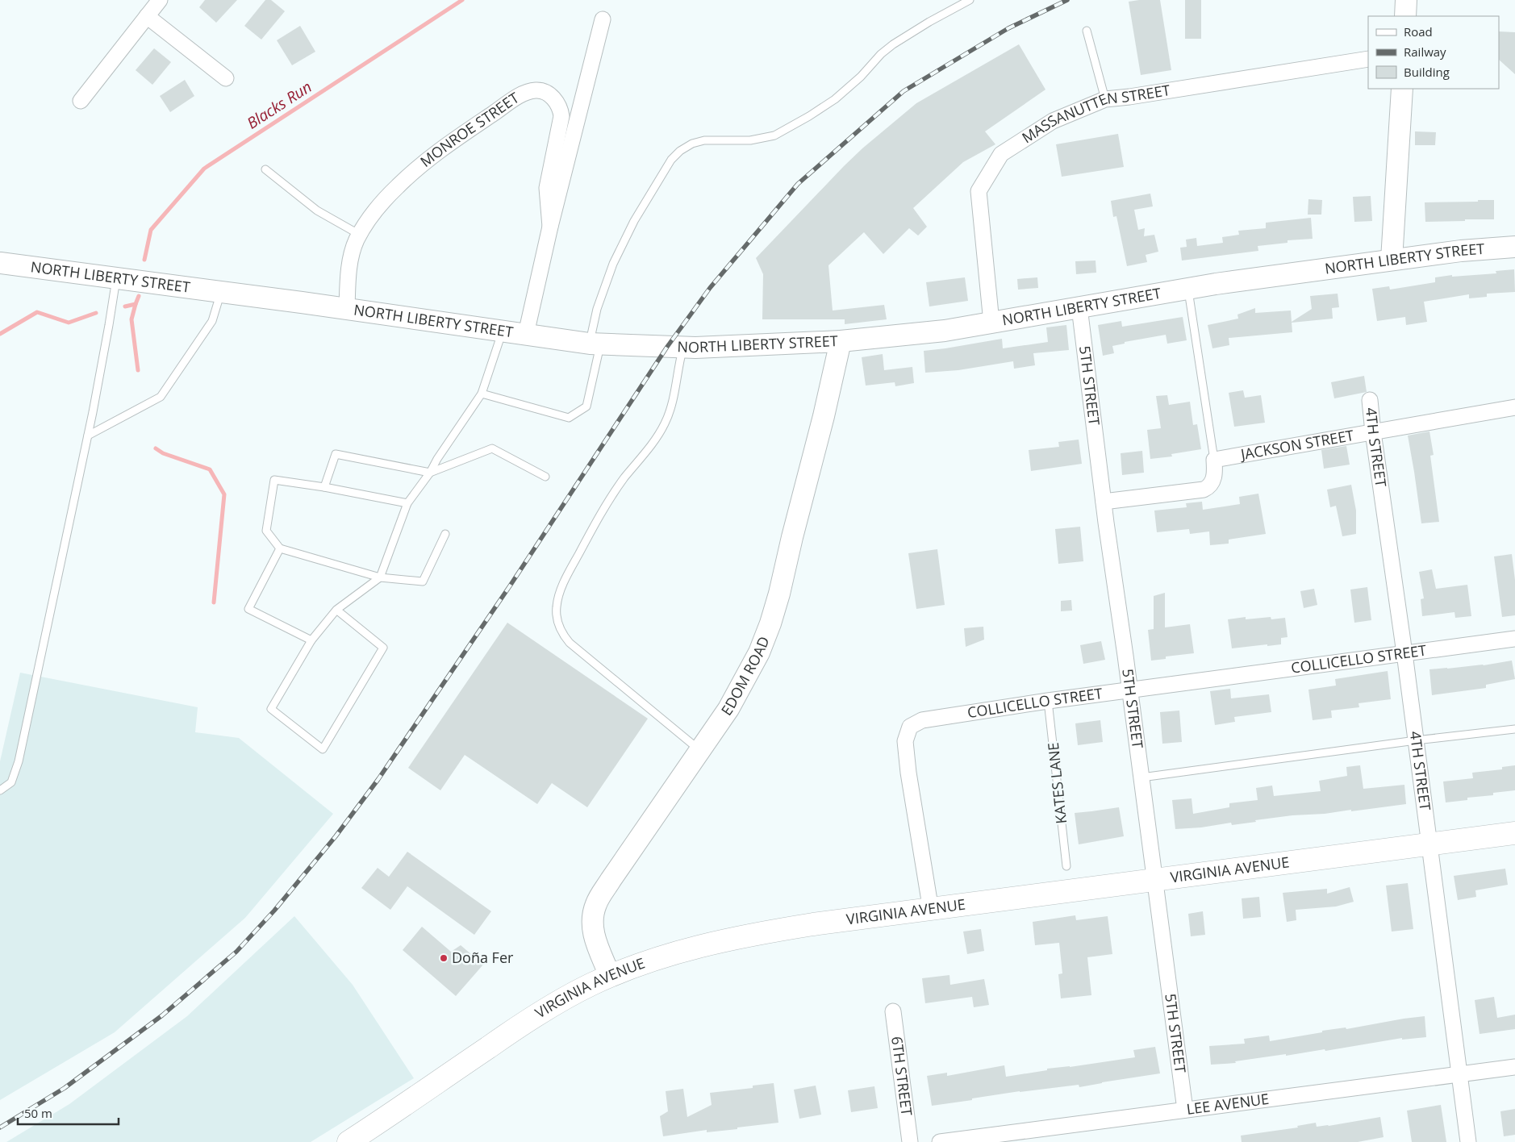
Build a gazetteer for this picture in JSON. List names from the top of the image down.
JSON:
{
  "streets": {
    "main road": ["VIRGINIA AVENUE"],
    "street": [
      "MASSANUTTEN STREET",
      "MONROE STREET",
      "NORTH LIBERTY STREET",
      "5TH STREET",
      "JACKSON STREET",
      "4TH STREET",
      "COLLICELLO STREET",
      "EDOM ROAD",
      "6TH STREET",
      "LEE AVENUE"
    ],
    "lane": ["KATES LANE"]
  },
  "crossings": [
    ["MASSANUTTEN STREET", "NORTH LIBERTY STREET"],
    ["MONROE STREET", "NORTH LIBERTY STREET"],
    ["NORTH LIBERTY STREET", "5TH STREET"],
    ["NORTH LIBERTY STREET", "EDOM ROAD"],
    ["5TH STREET", "COLLICELLO STREET"],
    ["5TH STREET", "VIRGINIA AVENUE"],
    ["5TH STREET", "LEE AVENUE"],
    ["JACKSON STREET", "4TH STREET"],
    ["4TH STREET", "COLLICELLO STREET"],
    ["4TH STREET", "VIRGINIA AVENUE"],
    ["4TH STREET", "LEE AVENUE"],
    ["COLLICELLO STREET", "KATES LANE"],
    ["COLLICELLO STREET", "VIRGINIA AVENUE"],
    ["EDOM ROAD", "VIRGINIA AVENUE"]
  ],
  "water": ["Blacks Run"],
  "places": ["Doña Fer"],
  "legend": ["Road", "Railway", "Building"],
  "scale_bar": "50 m"
}
